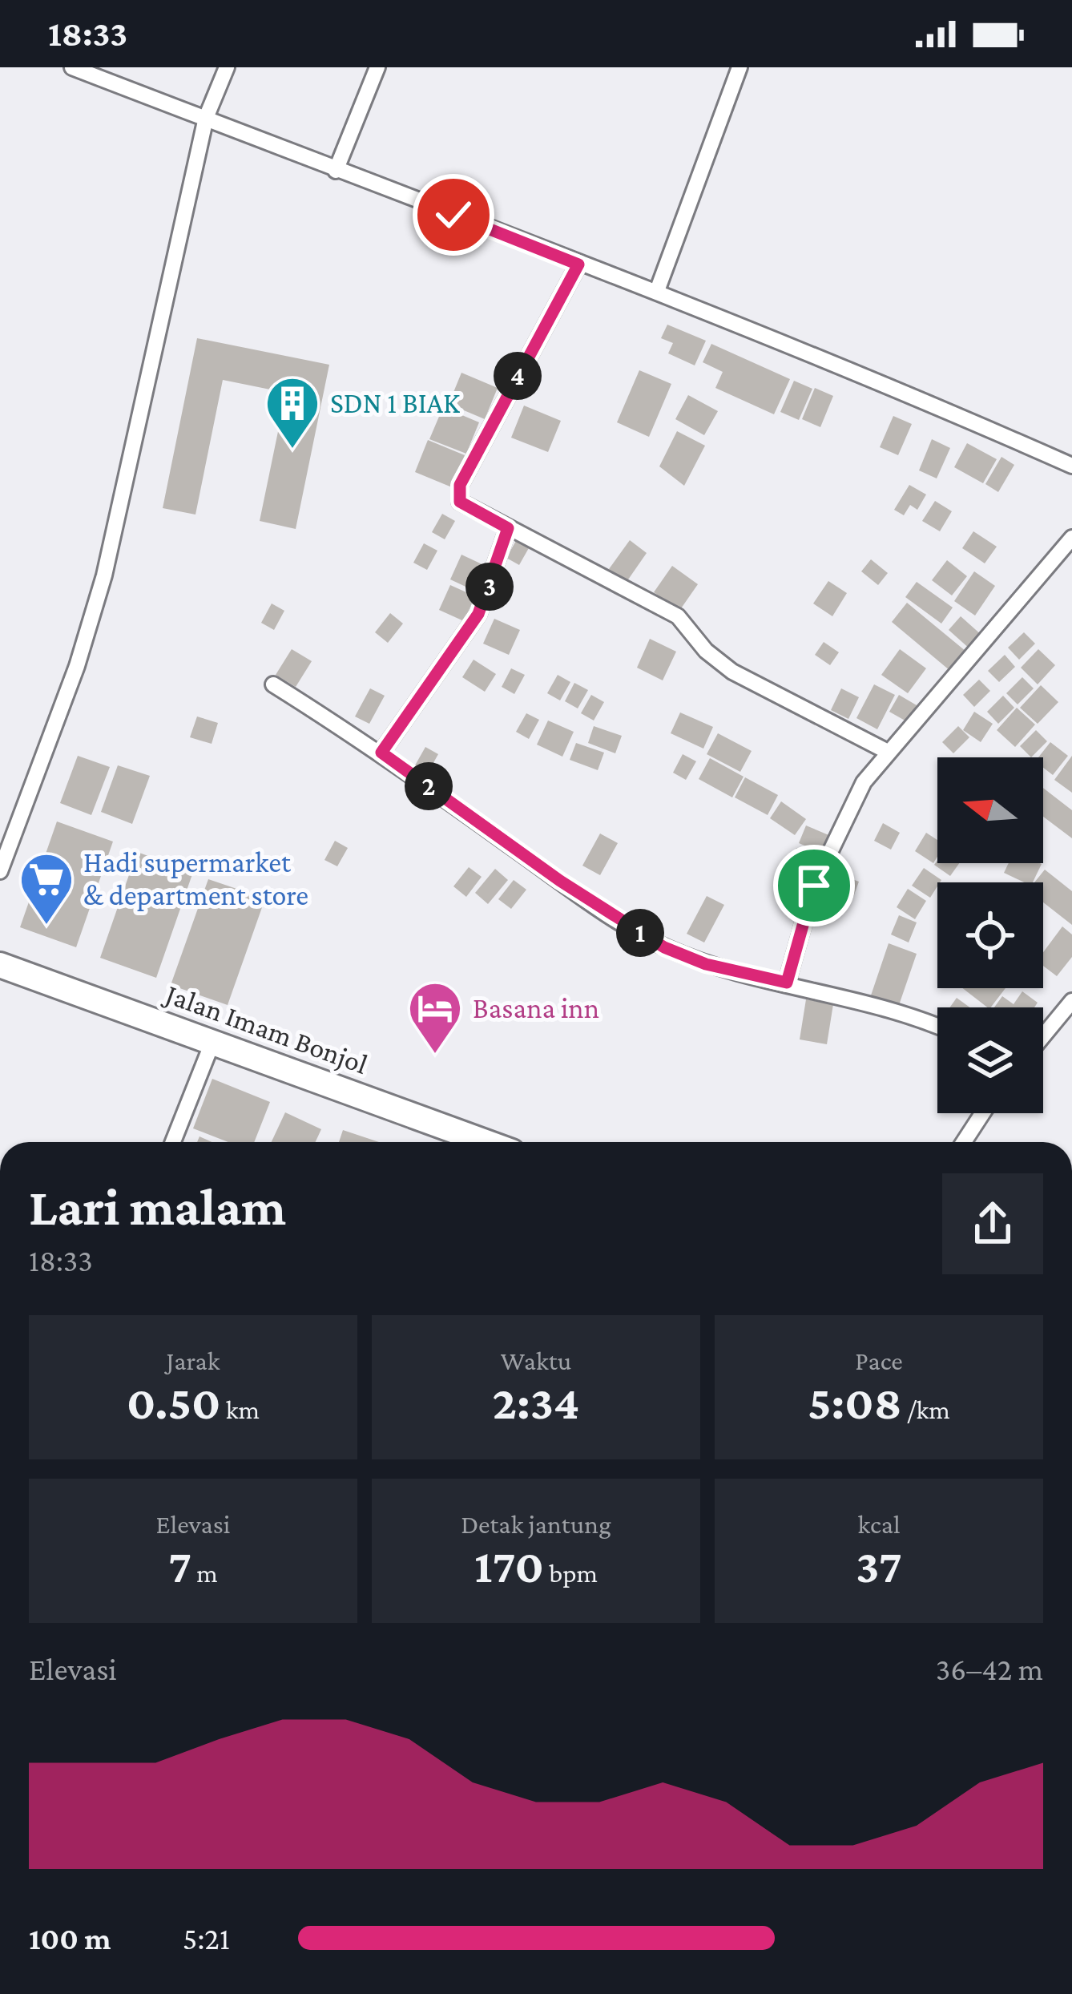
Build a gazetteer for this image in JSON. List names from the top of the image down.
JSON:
{
  "streets": {
    "main road": ["Jalan Imam Bonjol"]
  },
  "places": {
    "building": ["SDN 1 BIAK"],
    "supermarket": ["Hadi supermarket & department store"],
    "hotel": ["Basana inn"]
  },
  "north": "left",
  "page": {
    "status": "18:33",
    "pins": [
      "4",
      "3",
      "2",
      "1"
    ],
    "heading": ["Lari malam", "18:33"],
    "stats": [
      ["Jarak", "0.50 km"],
      ["Waktu", "2:34"],
      ["Pace", "5:08 /km"],
      ["Elevasi", "7 m"],
      ["Detak jantung", "170 bpm"],
      ["kcal", "37"]
    ],
    "chart": ["Elevasi", "36–42 m"],
    "list": [
      {
        "name": "100 m",
        "note": "5:21"
      }
    ]
  }
}
